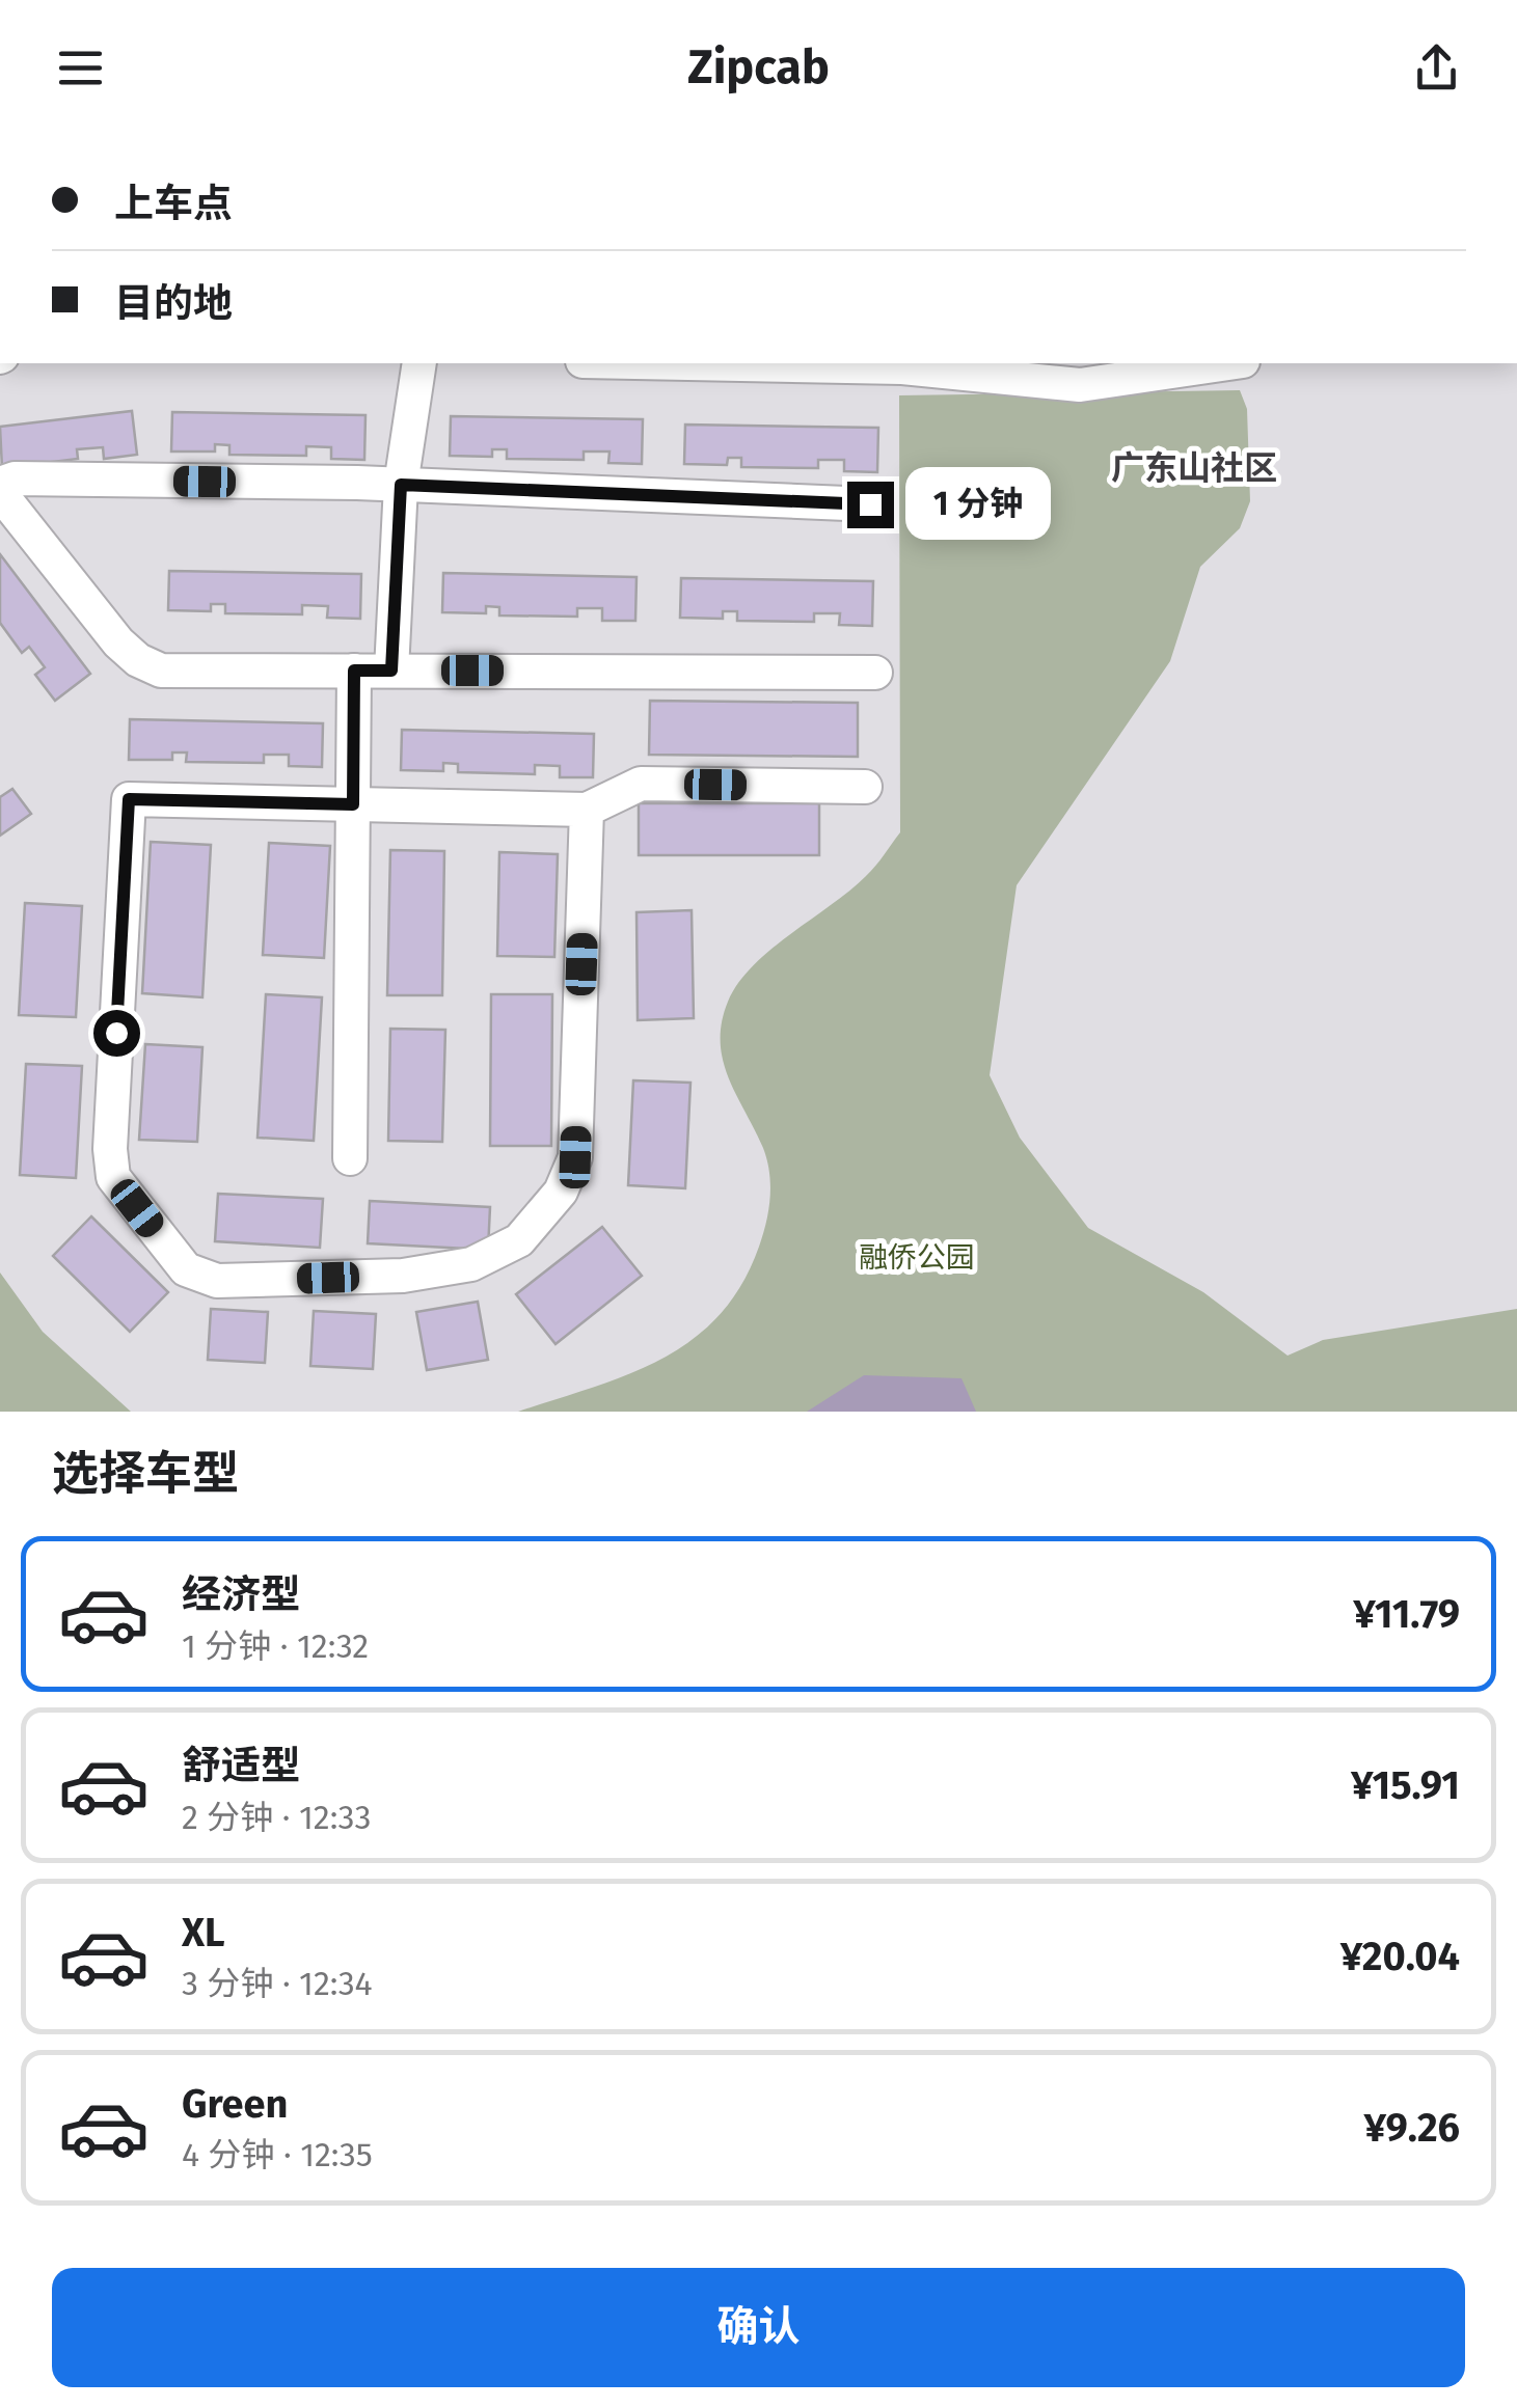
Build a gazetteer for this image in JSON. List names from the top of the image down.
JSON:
{
  "districts": ["广东山社区"],
  "parks": ["融侨公园"],
  "page": {
    "header": "Zipcab",
    "banner": ["上车点", "目的地"],
    "bubble": "1 分钟",
    "heading": "选择车型",
    "list": [
      {
        "name": "经济型",
        "note": "1 分钟 · 12:32",
        "value": "¥11.79"
      },
      {
        "name": "舒适型",
        "note": "2 分钟 · 12:33",
        "value": "¥15.91"
      },
      {
        "name": "XL",
        "note": "3 分钟 · 12:34",
        "value": "¥20.04"
      },
      {
        "name": "Green",
        "note": "4 分钟 · 12:35",
        "value": "¥9.26"
      }
    ],
    "buttons": "确认"
  }
}
